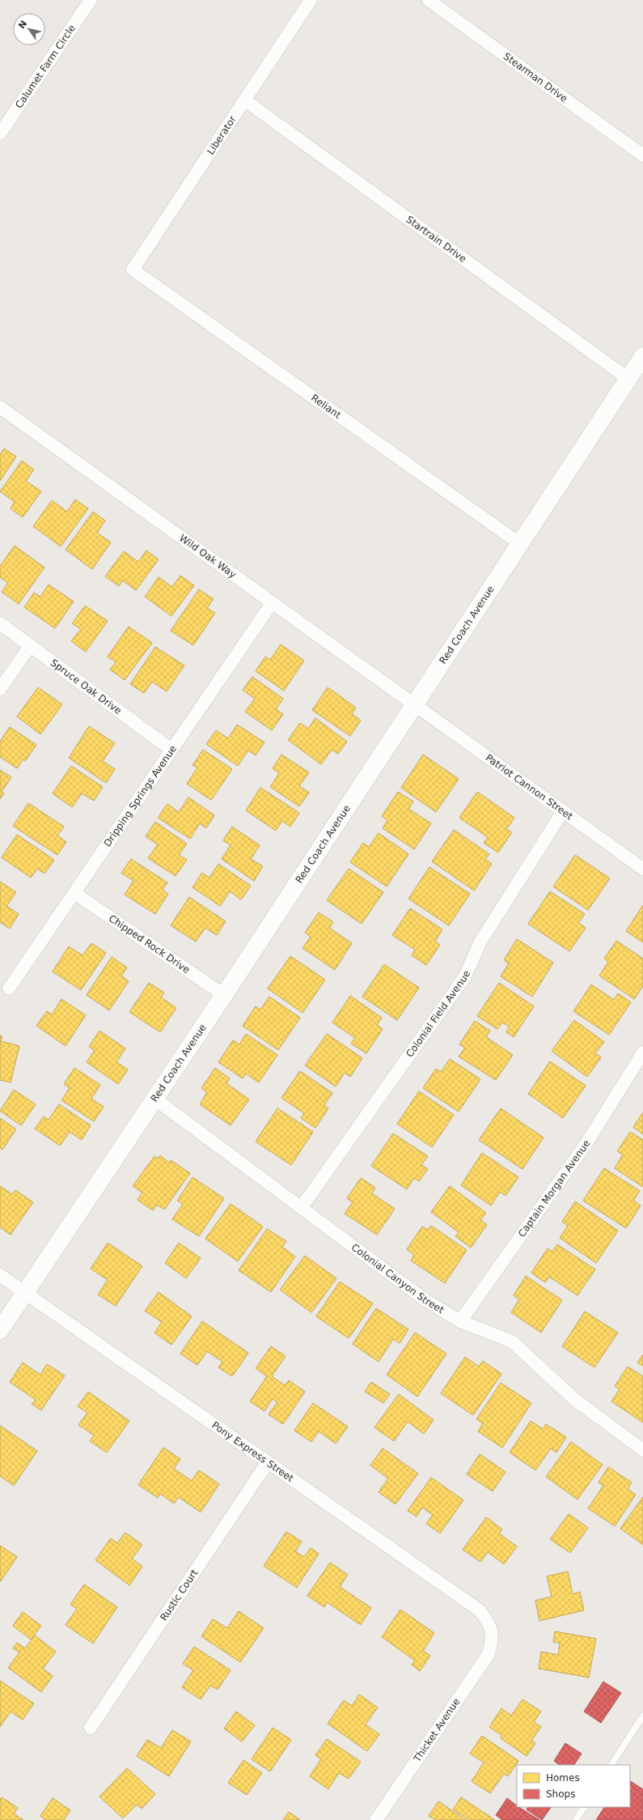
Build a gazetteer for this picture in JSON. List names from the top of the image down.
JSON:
{
  "streets": {
    "street": [
      "Calumet Farm Circle",
      "Stearman Drive",
      "Liberator",
      "Startrain Drive",
      "Reliant",
      "Wild Oak Way",
      "Red Coach Avenue",
      "Spruce Oak Drive",
      "Patriot Cannon Street",
      "Dripping Springs Avenue",
      "Chipped Rock Drive",
      "Colonial Field Avenue",
      "Captain Morgan Avenue",
      "Colonial Canyon Street",
      "Pony Express Street",
      "Rustic Court",
      "Thicket Avenue"
    ]
  },
  "crossings": [
    ["Liberator", "Startrain Drive"],
    ["Liberator", "Reliant"],
    ["Startrain Drive", "Red Coach Avenue"],
    ["Reliant", "Red Coach Avenue"],
    ["Wild Oak Way", "Red Coach Avenue"],
    ["Wild Oak Way", "Patriot Cannon Street"],
    ["Wild Oak Way", "Dripping Springs Avenue"],
    ["Red Coach Avenue", "Patriot Cannon Street"],
    ["Red Coach Avenue", "Chipped Rock Drive"],
    ["Red Coach Avenue", "Colonial Canyon Street"],
    ["Red Coach Avenue", "Pony Express Street"],
    ["Spruce Oak Drive", "Dripping Springs Avenue"],
    ["Patriot Cannon Street", "Colonial Field Avenue"],
    ["Dripping Springs Avenue", "Chipped Rock Drive"],
    ["Colonial Field Avenue", "Colonial Canyon Street"],
    ["Captain Morgan Avenue", "Colonial Canyon Street"],
    ["Pony Express Street", "Rustic Court"],
    ["Pony Express Street", "Thicket Avenue"]
  ],
  "legend": ["Homes", "Shops"],
  "north": "top left"
}
